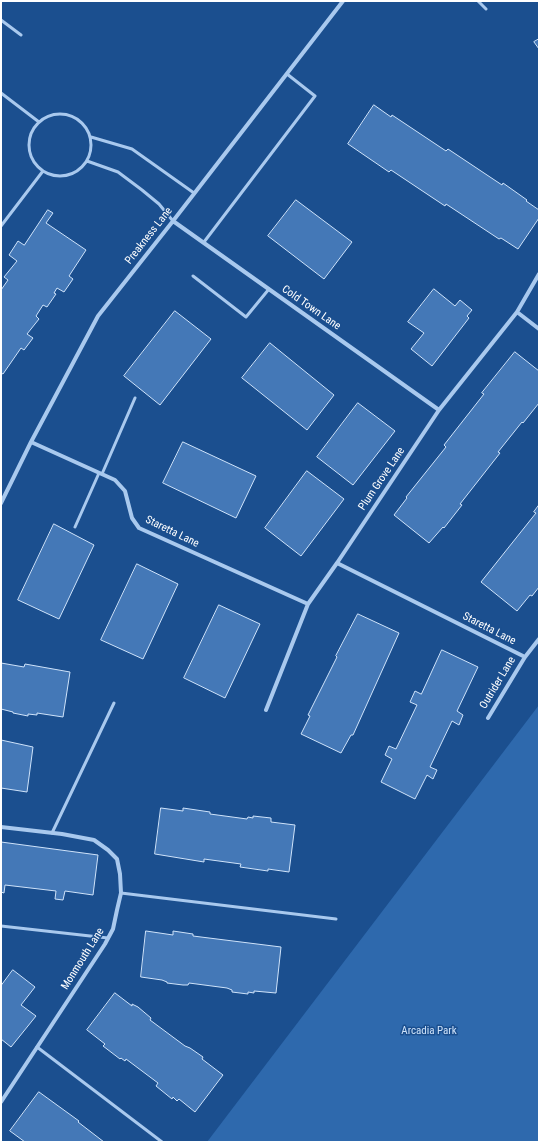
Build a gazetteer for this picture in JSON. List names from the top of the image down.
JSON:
{
  "streets": {
    "street": [
      "Preakness Lane",
      "Cold Town Lane",
      "Plum Grove Lane",
      "Staretta Lane",
      "Outrider Lane",
      "Monmouth Lane"
    ]
  },
  "crossings": [
    ["Preakness Lane", "Cold Town Lane"],
    ["Preakness Lane", "Staretta Lane"],
    ["Cold Town Lane", "Plum Grove Lane"],
    ["Plum Grove Lane", "Staretta Lane"],
    ["Staretta Lane", "Outrider Lane"]
  ],
  "parks": ["Arcadia Park"]
}
